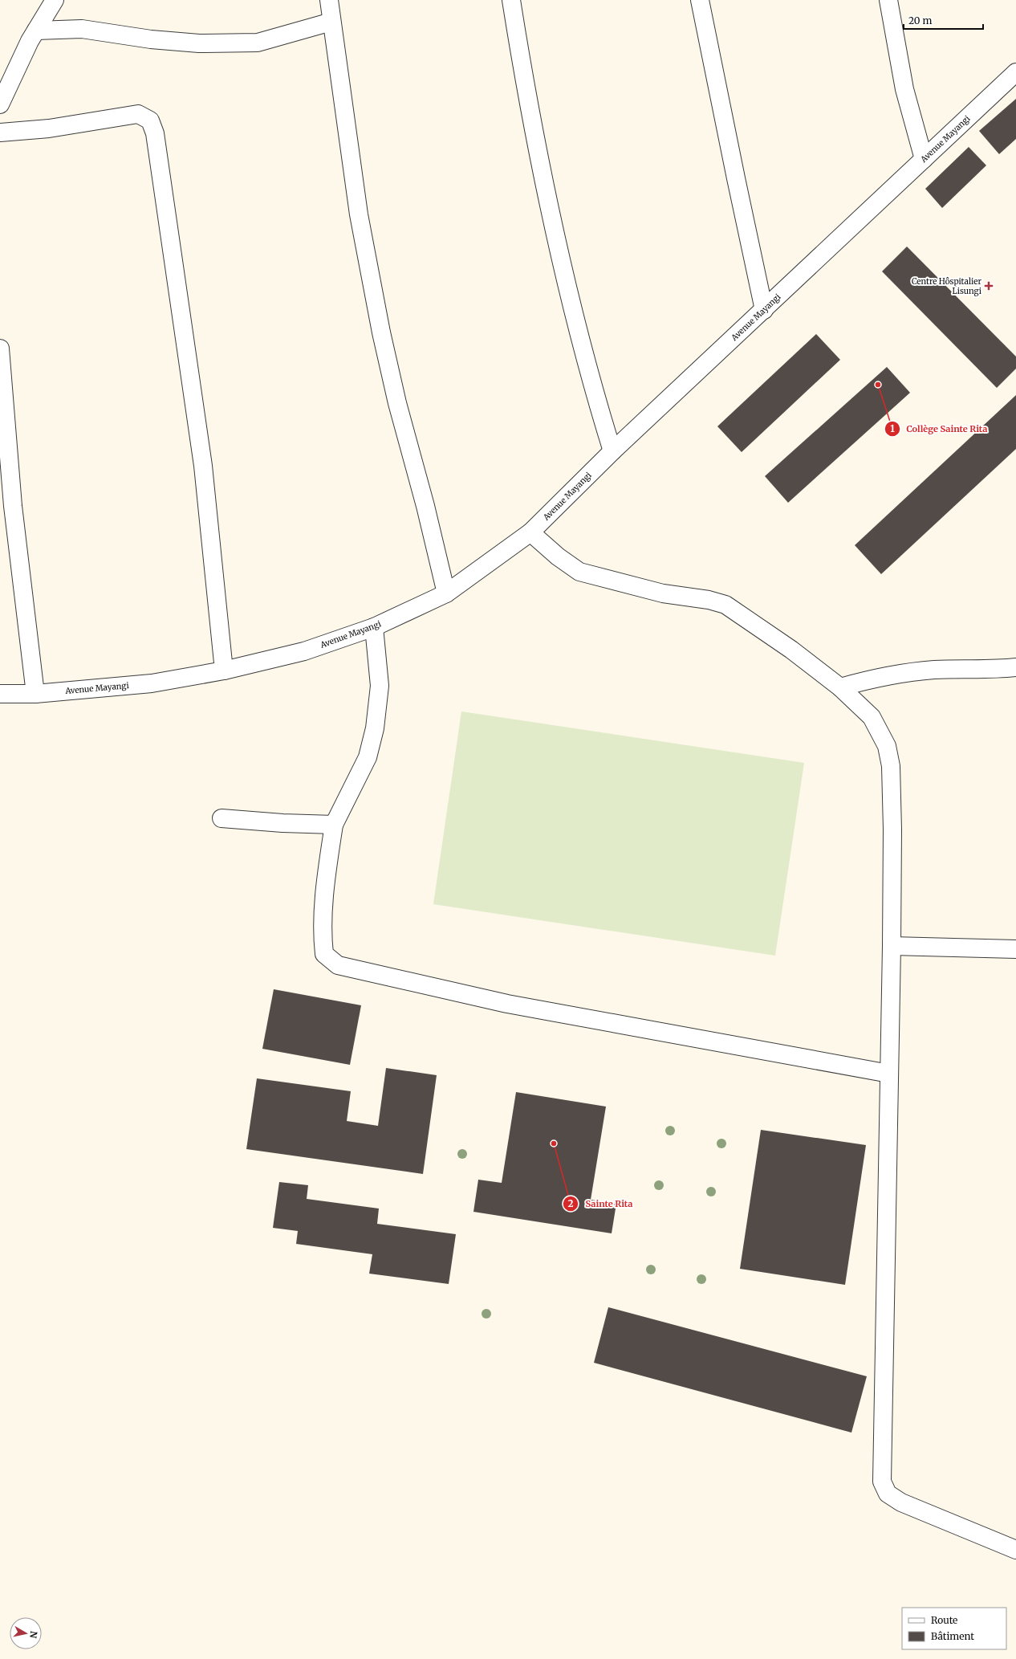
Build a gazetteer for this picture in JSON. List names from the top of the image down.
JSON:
{
  "streets": {
    "street": ["Avenue Mayangi"]
  },
  "places": {
    "health": ["Centre Hôspitalier Lisungi"],
    "other": ["Collège Sainte Rita", "Sainte Rita"]
  },
  "legend": ["Route", "Bâtiment"],
  "scale_bar": "20 m",
  "north": "right"
}
